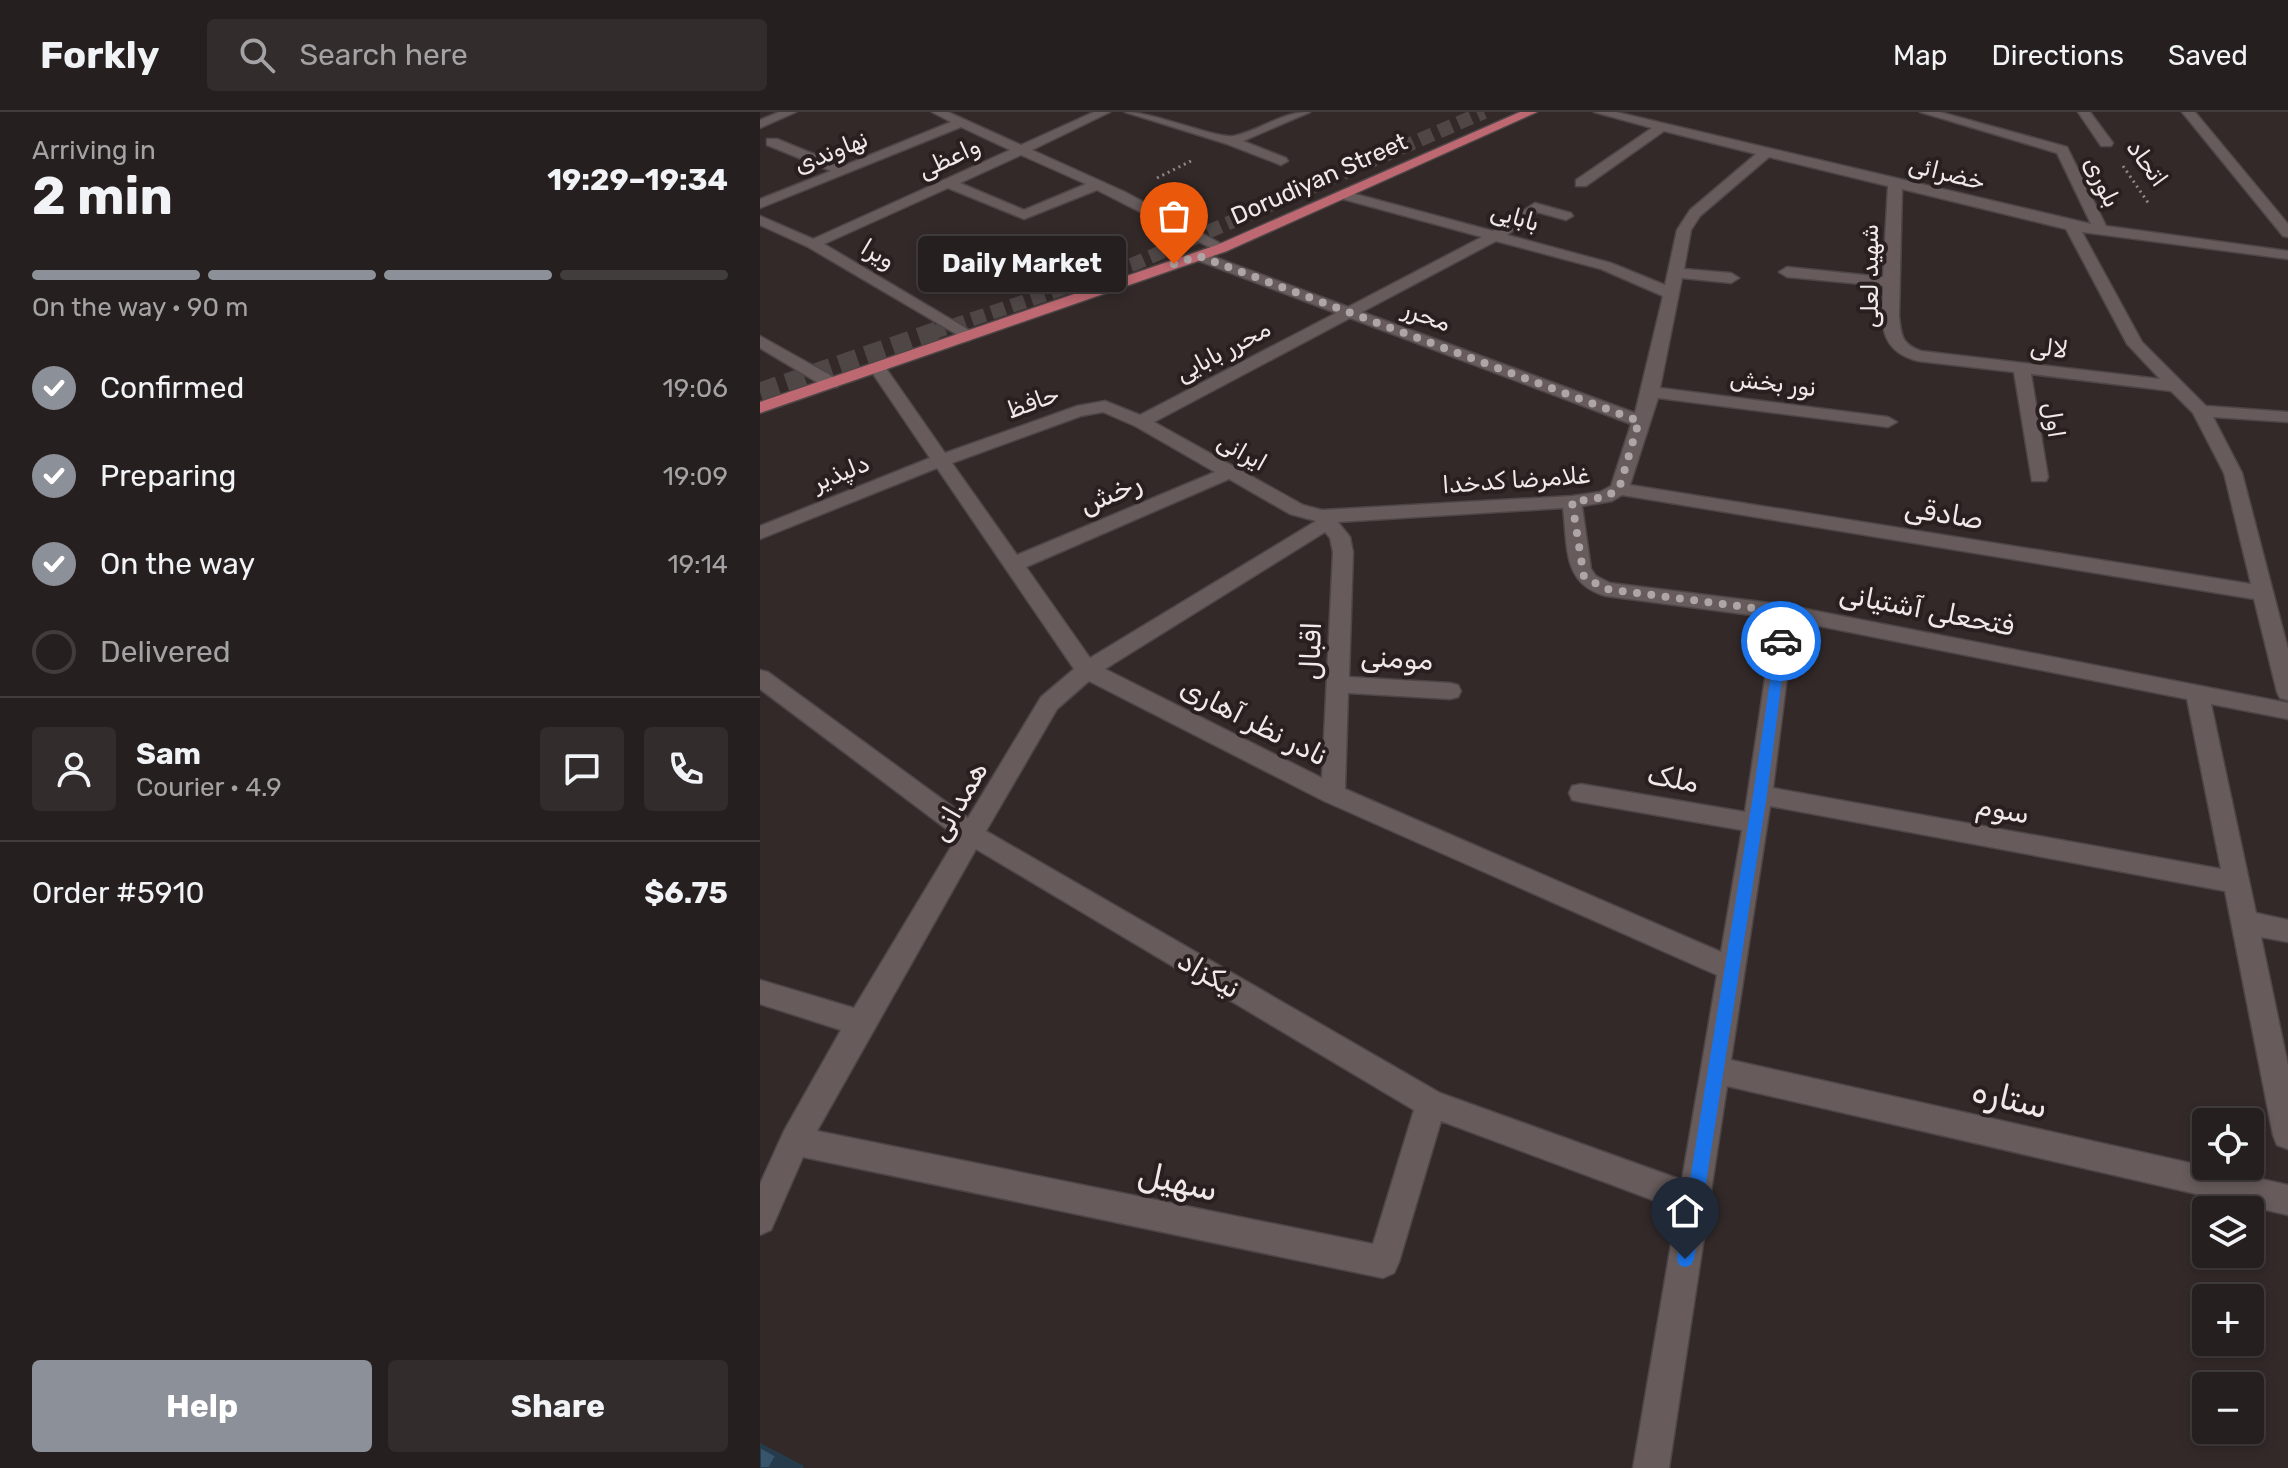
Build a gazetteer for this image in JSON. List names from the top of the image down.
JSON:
{
  "streets": {
    "main road": ["Dorudiyan Street"],
    "street": [
      "نهاوندی",
      "واعظی",
      "اتحاد",
      "خضرائی",
      "بلوری",
      "بابایی",
      "ویرا",
      "شهید لعلی",
      "محرر",
      "لالی",
      "محرر بابایی",
      "نور بخش",
      "حافظ",
      "اول",
      "ایرانی",
      "دلپذیر",
      "غلامرضا کدخدا",
      "رخش",
      "صادقی",
      "فتحعلی آشتیانی",
      "اقبال",
      "مومنی",
      "نادر نظر آهاری",
      "ملک",
      "همدانی",
      "سوم",
      "نیکزاد",
      "ستاره",
      "سهیل"
    ]
  },
  "crossings": [
    ["واعظی", "ویرا"],
    ["اتحاد", "خضرائی"],
    ["خضرائی", "بلوری"],
    ["خضرائی", "شهید لعلی"],
    ["خضرائی", "غلامرضا کدخدا"],
    ["Dorudiyan Street", "بابایی"],
    ["Dorudiyan Street", "ویرا"],
    ["Dorudiyan Street", "محرر"],
    ["Dorudiyan Street", "نادر نظر آهاری"],
    ["بابایی", "محرر بابایی"],
    ["بابایی", "غلامرضا کدخدا"],
    ["شهید لعلی", "لالی"],
    ["محرر", "محرر بابایی"],
    ["محرر", "غلامرضا کدخدا"],
    ["لالی", "اول"],
    ["محرر بابایی", "حافظ"],
    ["محرر بابایی", "ایرانی"],
    ["نور بخش", "غلامرضا کدخدا"],
    ["حافظ", "ایرانی"],
    ["حافظ", "دلپذیر"],
    ["حافظ", "نادر نظر آهاری"],
    ["ایرانی", "غلامرضا کدخدا"],
    ["ایرانی", "رخش"],
    ["ایرانی", "اقبال"],
    ["ایرانی", "همدانی"],
    ["دلپذیر", "نادر نظر آهاری"],
    ["غلامرضا کدخدا", "صادقی"],
    ["غلامرضا کدخدا", "فتحعلی آشتیانی"],
    ["غلامرضا کدخدا", "اقبال"],
    ["غلامرضا کدخدا", "همدانی"],
    ["رخش", "نادر نظر آهاری"],
    ["اقبال", "مومنی"],
    ["اقبال", "نادر نظر آهاری"],
    ["اقبال", "همدانی"],
    ["نادر نظر آهاری", "همدانی"],
    ["ملک", "سوم"],
    ["همدانی", "نیکزاد"],
    ["همدانی", "سهیل"],
    ["نیکزاد", "سهیل"]
  ],
  "places": ["Daily Market"],
  "page": {
    "header": "Forkly",
    "search": "Search here",
    "nav": ["Map", "Directions", "Saved"],
    "heading": ["2 min", "Arriving in", "19:29–19:34"],
    "panel": [
      "Sam",
      "Courier · 4.9",
      "Order #5910",
      "$6.75"
    ],
    "bubble": "Daily Market",
    "bar": "On the way · 90 m",
    "list": [
      ["Confirmed", "19:06"],
      ["Preparing", "19:09"],
      ["On the way", "19:14"],
      "Delivered"
    ],
    "map_buttons": ["+", "−"],
    "buttons": ["Help", "Share"]
  }
}
